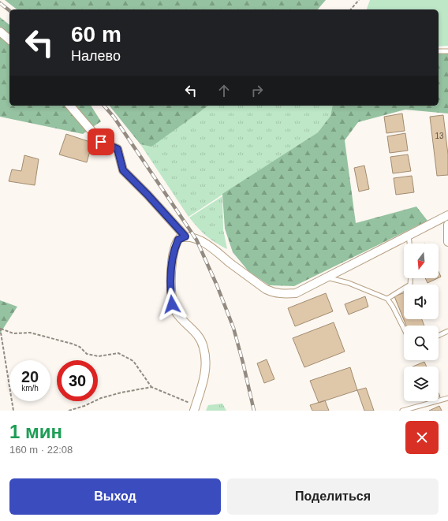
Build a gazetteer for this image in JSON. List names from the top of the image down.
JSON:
{
  "house_numbers": ["13"],
  "north": "bottom",
  "page": {
    "turn": ["60 m", "Налево"],
    "speed": "20 km/h",
    "limit": "30",
    "heading": ["1 мин", "160 m · 22:08"],
    "buttons": ["Выход", "Поделиться"]
  }
}
